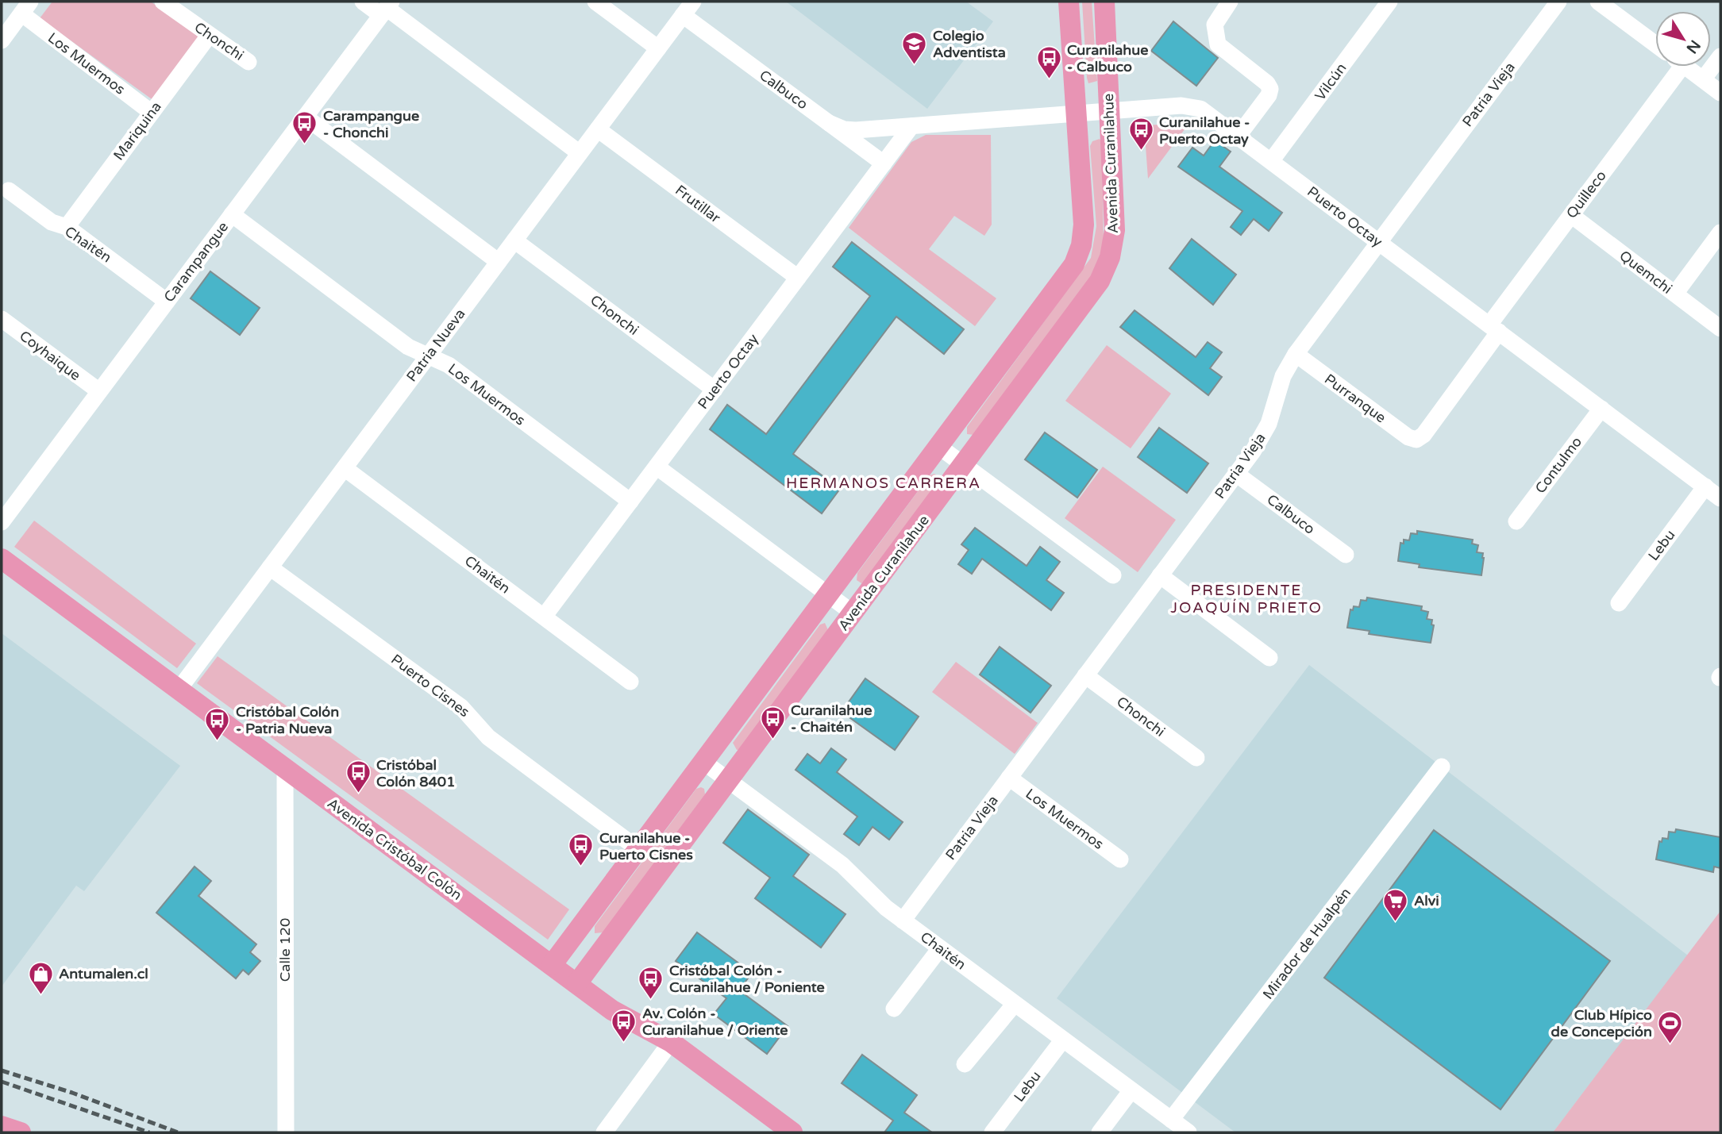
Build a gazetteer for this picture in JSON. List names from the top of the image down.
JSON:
{
  "streets": {
    "main road": ["Avenida Curanilahue", "Avenida Cristóbal Colón"],
    "street": [
      "Chonchi",
      "Los Muermos",
      "Vilcún",
      "Calbuco",
      "Patria Vieja",
      "Mariquina",
      "Quilleco",
      "Frutillar",
      "Puerto Octay",
      "Chaitén",
      "Carampangue",
      "Quemchi",
      "Patria Nueva",
      "Coyhaique",
      "Purranque",
      "Contulmo",
      "Lebu",
      "Puerto Cisnes",
      "Mirador de Hualpén",
      "Calle 120"
    ]
  },
  "crossings": [
    ["Chonchi", "Patria Vieja"],
    ["Chonchi", "Mariquina"],
    ["Chonchi", "Puerto Octay"],
    ["Chonchi", "Patria Nueva"],
    ["Los Muermos", "Patria Vieja"],
    ["Los Muermos", "Mariquina"],
    ["Los Muermos", "Puerto Octay"],
    ["Los Muermos", "Carampangue"],
    ["Los Muermos", "Patria Nueva"],
    ["Vilcún", "Puerto Octay"],
    ["Calbuco", "Patria Vieja"],
    ["Calbuco", "Puerto Octay"],
    ["Calbuco", "Patria Nueva"],
    ["Patria Vieja", "Puerto Octay"],
    ["Patria Vieja", "Chaitén"],
    ["Patria Vieja", "Purranque"],
    ["Mariquina", "Chaitén"],
    ["Avenida Curanilahue", "Puerto Octay"],
    ["Avenida Curanilahue", "Chaitén"],
    ["Avenida Curanilahue", "Puerto Cisnes"],
    ["Avenida Curanilahue", "Avenida Cristóbal Colón"],
    ["Quilleco", "Puerto Octay"],
    ["Quilleco", "Quemchi"],
    ["Quilleco", "Purranque"],
    ["Frutillar", "Puerto Octay"],
    ["Frutillar", "Patria Nueva"],
    ["Puerto Octay", "Chaitén"],
    ["Puerto Octay", "Contulmo"],
    ["Puerto Octay", "Lebu"],
    ["Chaitén", "Carampangue"],
    ["Chaitén", "Patria Nueva"],
    ["Chaitén", "Lebu"],
    ["Chaitén", "Mirador de Hualpén"],
    ["Carampangue", "Coyhaique"],
    ["Patria Nueva", "Puerto Cisnes"],
    ["Patria Nueva", "Avenida Cristóbal Colón"],
    ["Avenida Cristóbal Colón", "Calle 120"]
  ],
  "districts": ["HERMANOS CARRERA", "PRESIDENTE JOAQUÍN PRIETO"],
  "places": {
    "school or university": ["Colegio Adventista"],
    "bus stop": [
      "Curanilahue - Calbuco",
      "Carampangue - Chonchi",
      "Curanilahue - Puerto Octay",
      "Curanilahue - Chaitén",
      "Cristóbal Colón - Patria Nueva",
      "Cristóbal Colón 8401",
      "Curanilahue - Puerto Cisnes",
      "Cristóbal Colón - Curanilahue / Poniente",
      "Av. Colón - Curanilahue / Oriente"
    ],
    "supermarket": ["Alvi"],
    "shop": ["Antumalen.cl"],
    "sports": ["Club Hípico de Concepción"]
  },
  "north": "bottom right"
}
